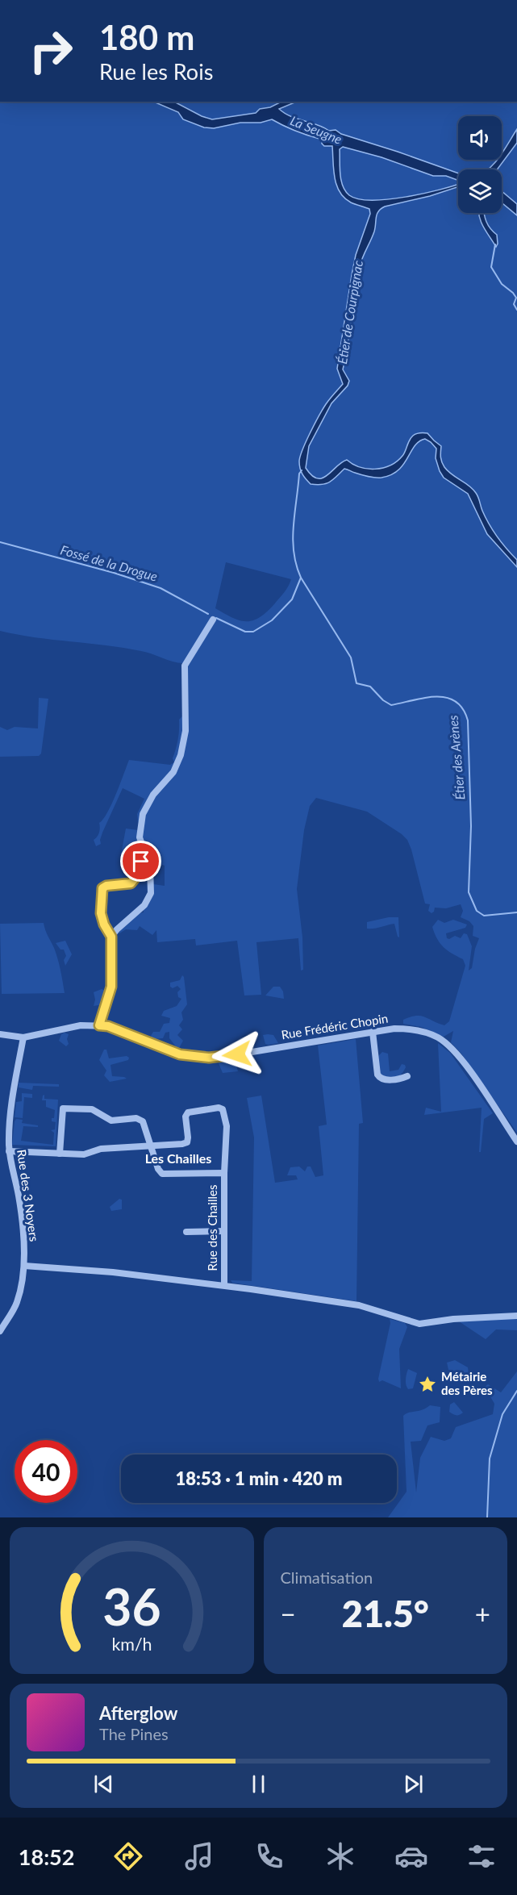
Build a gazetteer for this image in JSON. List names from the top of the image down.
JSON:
{
  "streets": {
    "street": ["Rue Frédéric Chopin", "Rue des 3 Noyers", "Rue des Chailles"]
  },
  "crossings": [
    ["Rue Frédéric Chopin", "Rue des 3 Noyers"]
  ],
  "districts": ["Les Chailles"],
  "water": [
    "La Seugne",
    "Étier de Courpignac",
    "Fossé de la Drogue",
    "Étier des Arènes"
  ],
  "places": {
    "place": ["Métairie des Pères"]
  },
  "page": {
    "turn": ["180 m", "Rue les Rois"],
    "limit": "40",
    "trip": "18:53 · 1 min · 420 m",
    "tile": "Climatisation",
    "heat": ["−", "21.5°", "+"],
    "song": ["Afterglow", "The Pines"],
    "tabs": "18:52",
    "gauge": ["36", "km/h"]
  }
}
